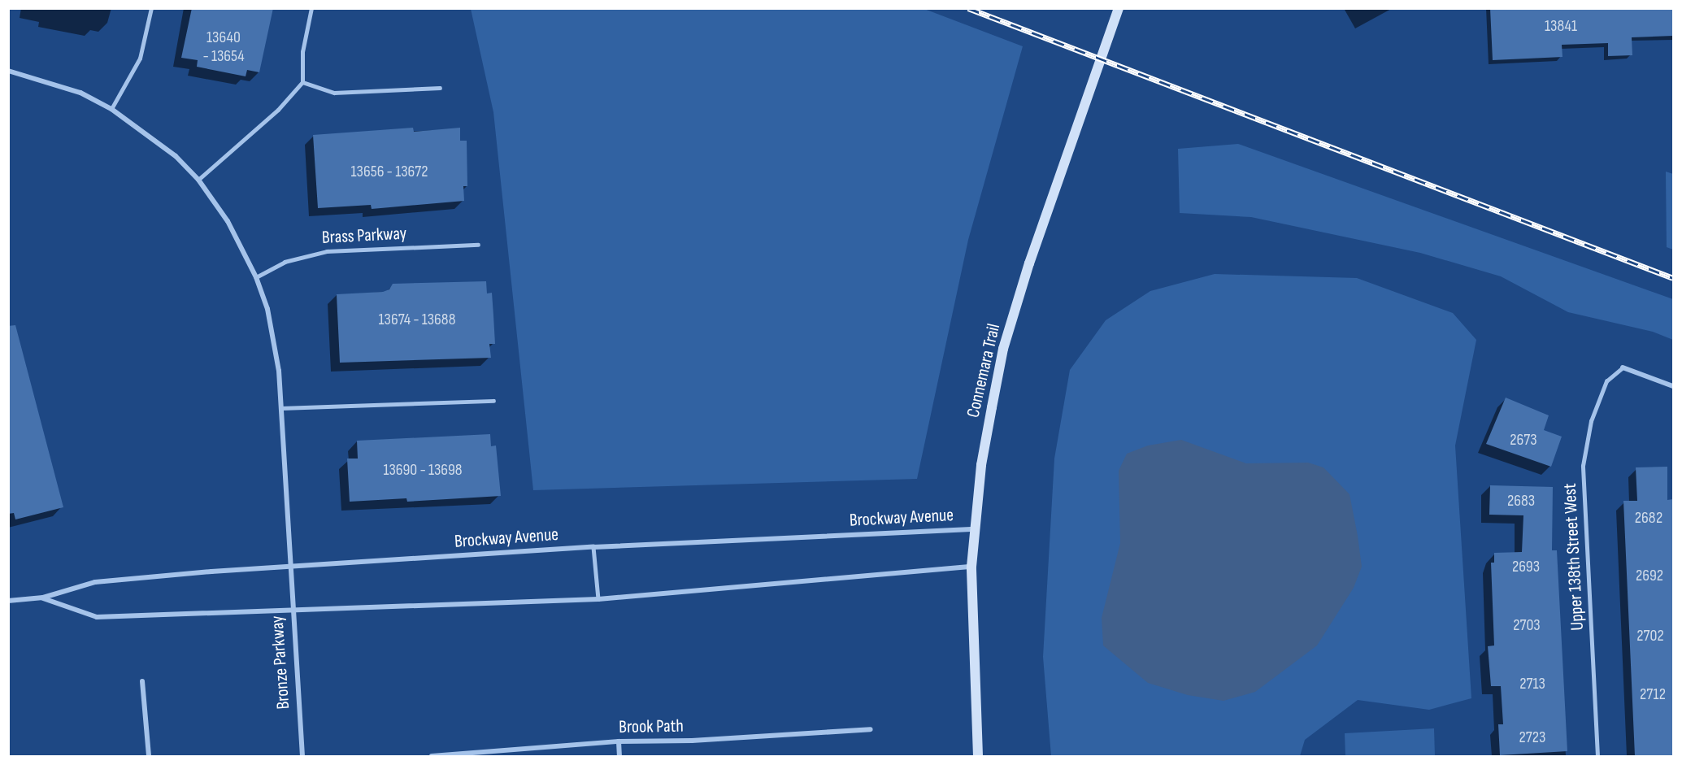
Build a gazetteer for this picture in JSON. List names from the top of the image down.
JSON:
{
  "streets": {
    "street": [
      "Connemara Trail",
      "Brockway Avenue",
      "Bronze Parkway",
      "Brook Path"
    ],
    "lane": ["Brass Parkway", "Upper 138th Street West"]
  },
  "crossings": [
    ["Connemara Trail", "Brockway Avenue"],
    ["Brockway Avenue", "Bronze Parkway"]
  ],
  "house_numbers": [
    "13841",
    "13640 - 13654",
    "13656 - 13672",
    "13674 - 13688",
    "2673",
    "13690 - 13698",
    "2683",
    "2682",
    "2693",
    "2692",
    "2703",
    "2702",
    "2713",
    "2712",
    "2723"
  ]
}
